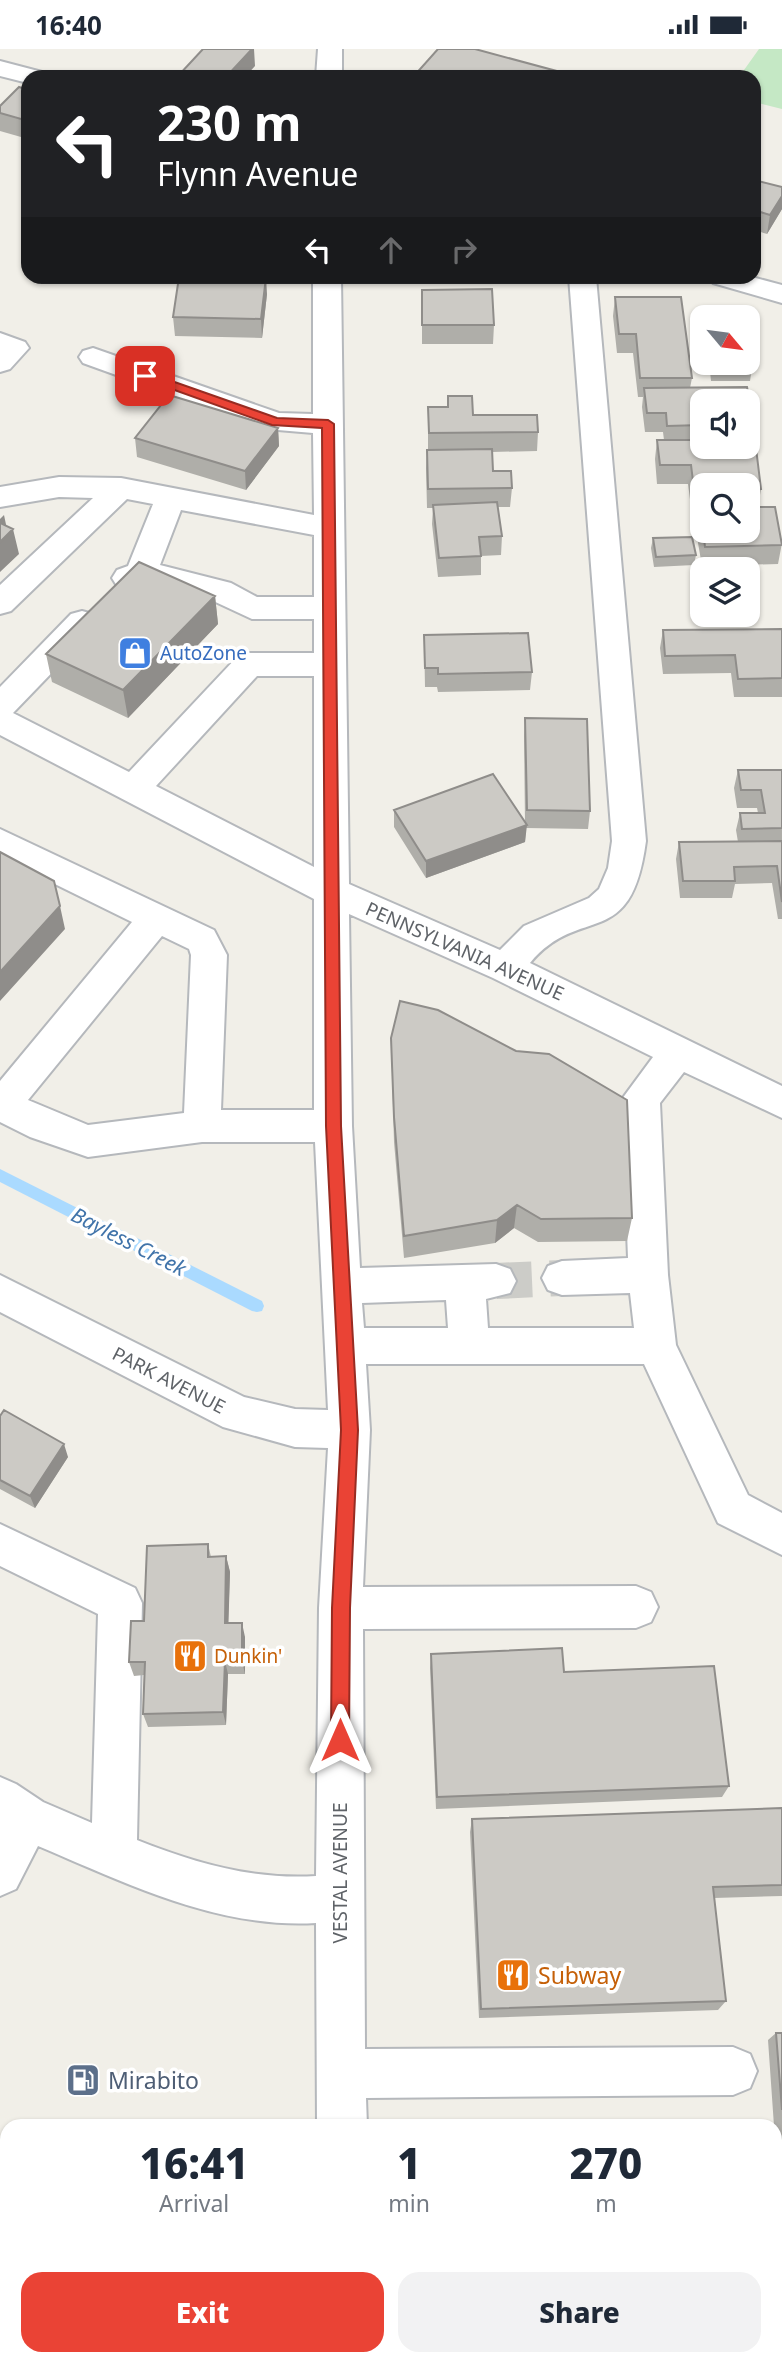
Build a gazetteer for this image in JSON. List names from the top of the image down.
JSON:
{
  "streets": {
    "street": ["PENNSYLVANIA AVENUE", "PARK AVENUE", "VESTAL AVENUE"]
  },
  "crossings": [
    ["PENNSYLVANIA AVENUE", "VESTAL AVENUE"],
    ["PARK AVENUE", "VESTAL AVENUE"]
  ],
  "water": ["Bayless Creek"],
  "places": {
    "shop": ["AutoZone"],
    "restaurant": ["Dunkin'", "Subway"],
    "fuel station": ["Mirabito"]
  },
  "north": "bottom right",
  "page": {
    "status": "16:40",
    "turn": ["230 m", "Flynn Avenue"],
    "eta": [
      "16:41",
      "Arrival",
      "1",
      "min",
      "270",
      "m"
    ],
    "buttons": ["Exit", "Share"]
  }
}
